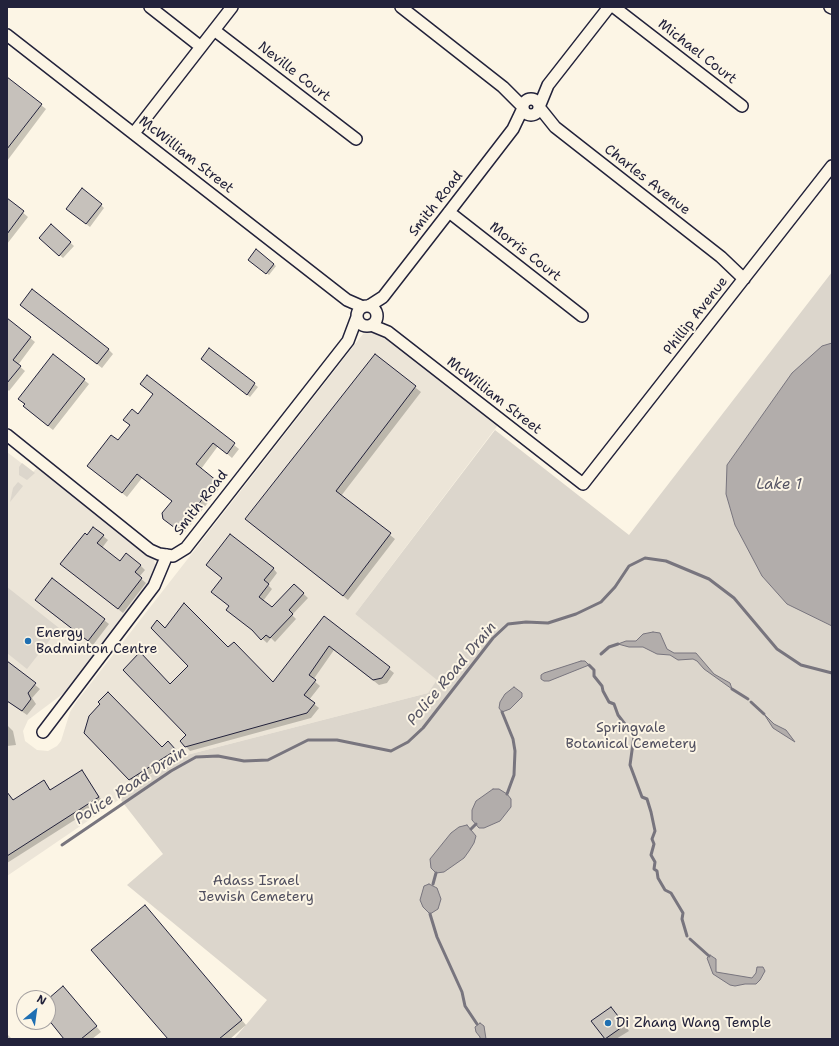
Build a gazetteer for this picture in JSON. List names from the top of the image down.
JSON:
{
  "streets": {
    "street": [
      "Michael Court",
      "Neville Court",
      "McWilliam Street",
      "Charles Avenue",
      "Smith Road",
      "Morris Court",
      "Phillip Avenue"
    ]
  },
  "crossings": [
    ["McWilliam Street", "Smith Road"],
    ["McWilliam Street", "Phillip Avenue"],
    ["Charles Avenue", "Smith Road"],
    ["Charles Avenue", "Phillip Avenue"],
    ["Smith Road", "Morris Court"]
  ],
  "water": ["Lake 1", "Police Road Drain"],
  "parks": ["Springvale Botanical Cemetery", "Adass Israel Jewish Cemetery"],
  "places": ["Energy Badminton Centre", "Di Zhang Wang Temple"],
  "north": "top right"
}
